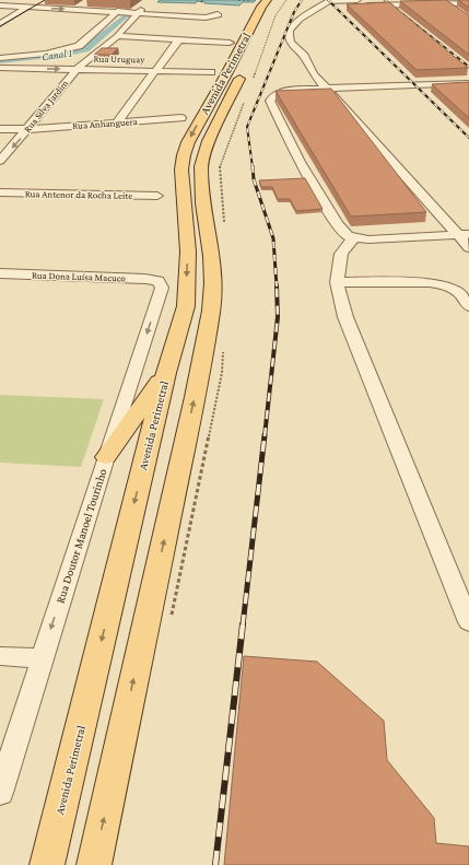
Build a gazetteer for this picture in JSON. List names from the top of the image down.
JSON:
{
  "streets": {
    "main road": ["Avenida Perimetral"],
    "street": [
      "Rua Uruguay",
      "Rua Silva Jardim",
      "Rua Anhanguera",
      "Rua Antenor da Rocha Leite",
      "Rua Dona Luísa Macuco",
      "Rua Doutor Manoel Tourinho"
    ]
  },
  "crossings": [
    ["Rua Uruguay", "Rua Silva Jardim"],
    ["Rua Silva Jardim", "Rua Anhanguera"],
    ["Rua Dona Luísa Macuco", "Rua Doutor Manoel Tourinho"]
  ],
  "one_way": ["Rua Doutor Manoel Tourinho"],
  "water": ["Canal 1"]
}
